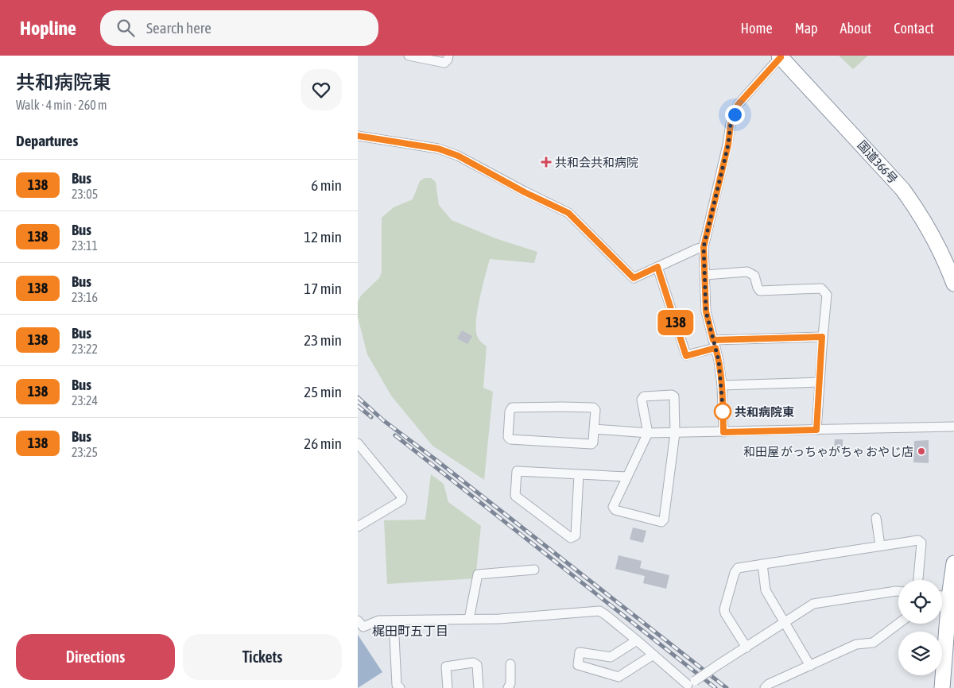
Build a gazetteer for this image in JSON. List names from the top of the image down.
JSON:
{
  "streets": {
    "highway": ["国道366号"]
  },
  "districts": ["梶田町五丁目"],
  "places": {
    "health": ["共和会共和病院"],
    "other": ["共和病院東", "和田屋 がっちゃがちゃ おやじ店"]
  },
  "lines": ["bus line 138"],
  "page": {
    "header": "Hopline",
    "search": "Search here",
    "nav": [
      "Home",
      "Map",
      "About",
      "Contact"
    ],
    "heading": [
      ["共和病院東", "Walk · 4 min · 260 m"],
      "Departures"
    ],
    "on_map": "138",
    "list": [
      {
        "mark": "138",
        "name": "Bus",
        "note": "23:05",
        "value": "6 min"
      },
      {
        "mark": "138",
        "name": "Bus",
        "note": "23:11",
        "value": "12 min"
      },
      {
        "mark": "138",
        "name": "Bus",
        "note": "23:16",
        "value": "17 min"
      },
      {
        "mark": "138",
        "name": "Bus",
        "note": "23:22",
        "value": "23 min"
      },
      {
        "mark": "138",
        "name": "Bus",
        "note": "23:24",
        "value": "25 min"
      },
      {
        "mark": "138",
        "name": "Bus",
        "note": "23:25",
        "value": "26 min"
      }
    ],
    "buttons": ["Directions", "Tickets"]
  }
}
